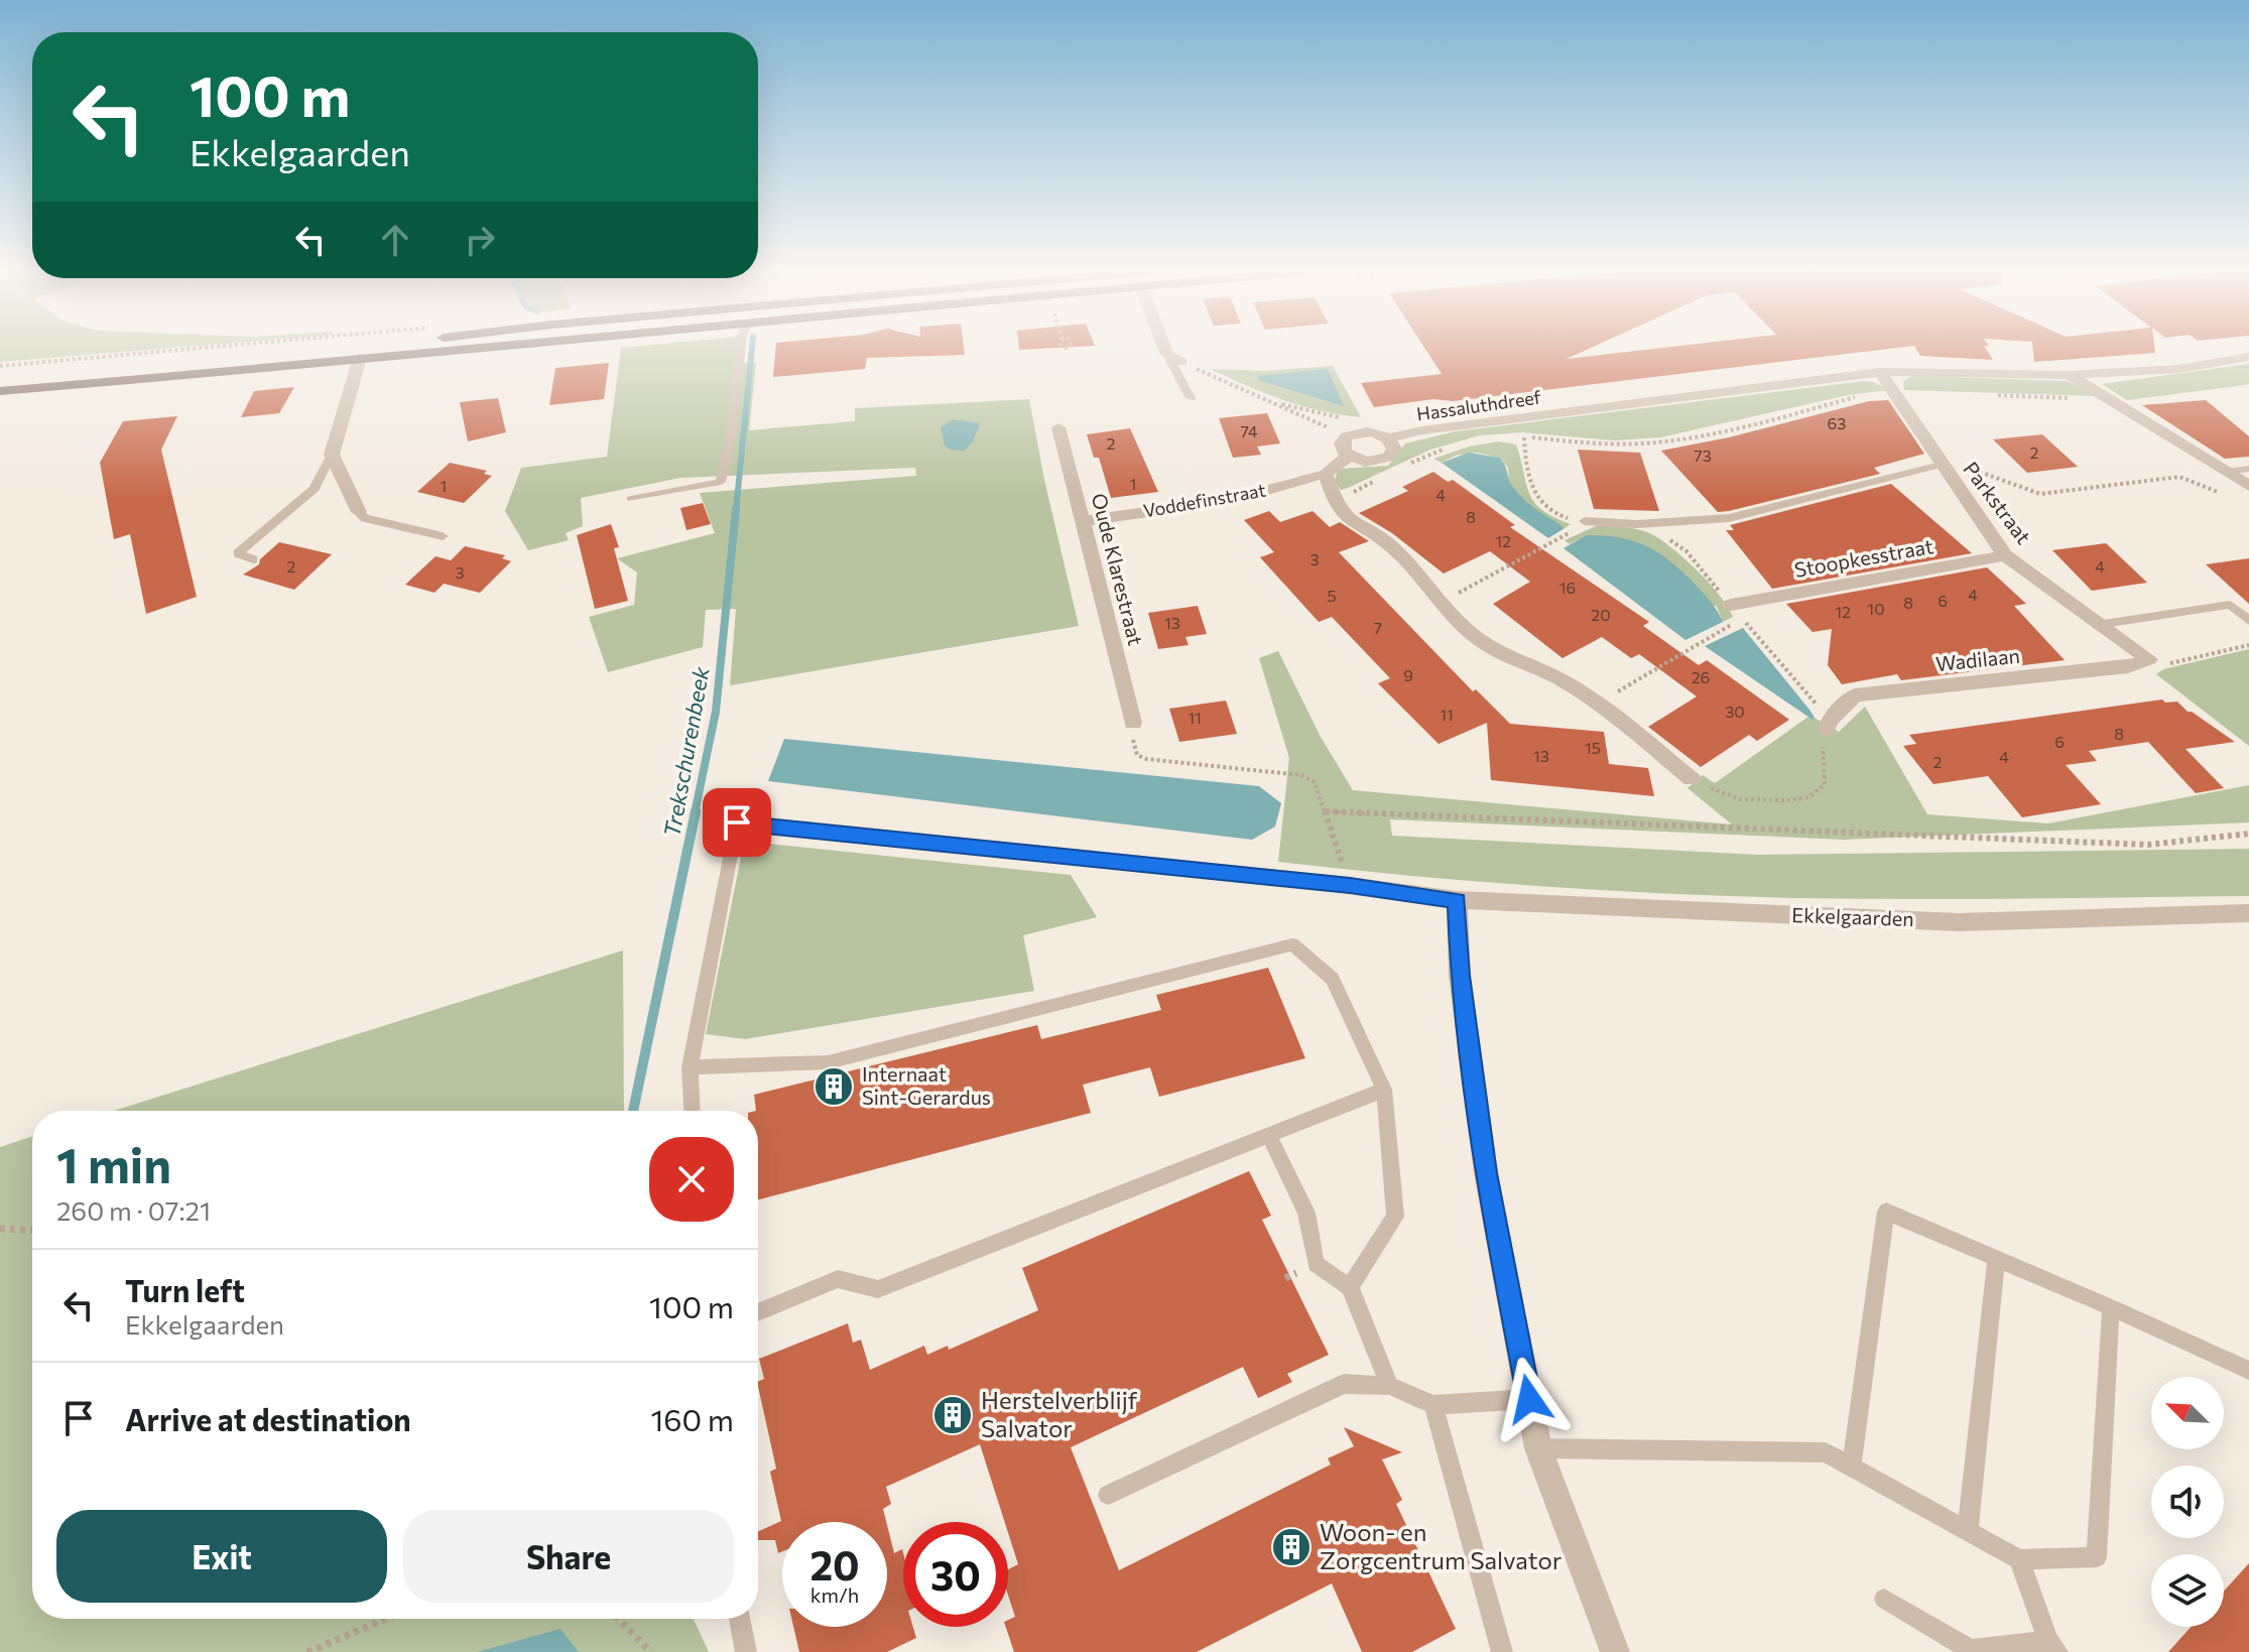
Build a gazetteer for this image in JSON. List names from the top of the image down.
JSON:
{
  "streets": {
    "street": [
      "Hassaluthdreef",
      "Voddefinstraat",
      "Parkstraat",
      "Stoopkesstraat",
      "Oude Klarestraat",
      "Wadilaan",
      "Ekkelgaarden"
    ]
  },
  "crossings": [
    ["Hassaluthdreef", "Parkstraat"],
    ["Voddefinstraat", "Oude Klarestraat"],
    ["Parkstraat", "Stoopkesstraat"],
    ["Parkstraat", "Wadilaan"]
  ],
  "water": ["Trekschurenbeek"],
  "places": {
    "building": ["Internaat Sint-Gerardus", "Herstelverblijf Salvator", "Woon- en Zorgcentrum Salvator"]
  },
  "house_numbers": [
    "63",
    "74",
    "2",
    "2",
    "73",
    "1",
    "1",
    "4",
    "8",
    "12",
    "3",
    "2",
    "4",
    "3",
    "16",
    "4",
    "5",
    "6",
    "8",
    "10",
    "12",
    "20",
    "13",
    "7",
    "9",
    "26",
    "30",
    "11",
    "11",
    "8",
    "6",
    "15",
    "13",
    "4",
    "2"
  ],
  "north": "top left",
  "page": {
    "turn": ["100 m", "Ekkelgaarden"],
    "heading": ["1 min", "260 m · 07:21"],
    "list": [
      {
        "name": "Turn left",
        "note": "Ekkelgaarden",
        "value": "100 m"
      },
      {
        "name": "Arrive at destination",
        "value": "160 m"
      }
    ],
    "buttons": ["Exit", "Share"],
    "speed": "20 km/h",
    "limit": "30"
  }
}
